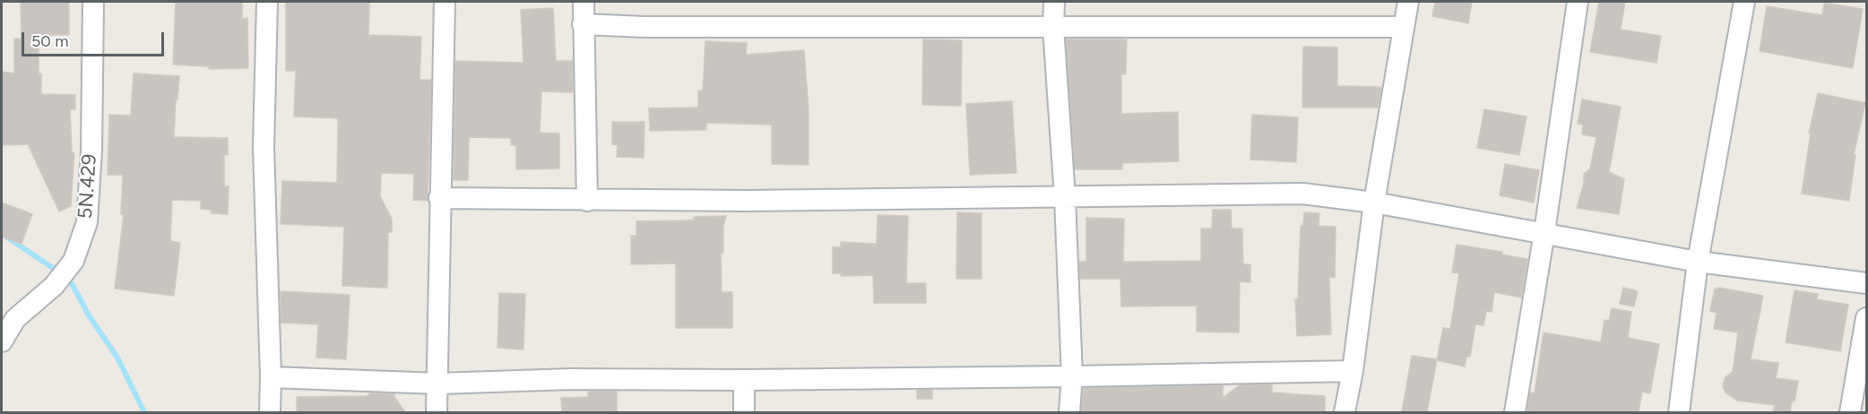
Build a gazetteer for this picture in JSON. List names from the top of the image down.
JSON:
{
  "streets": {
    "street": ["5N.429"]
  },
  "scale_bar": "50 m"
}
